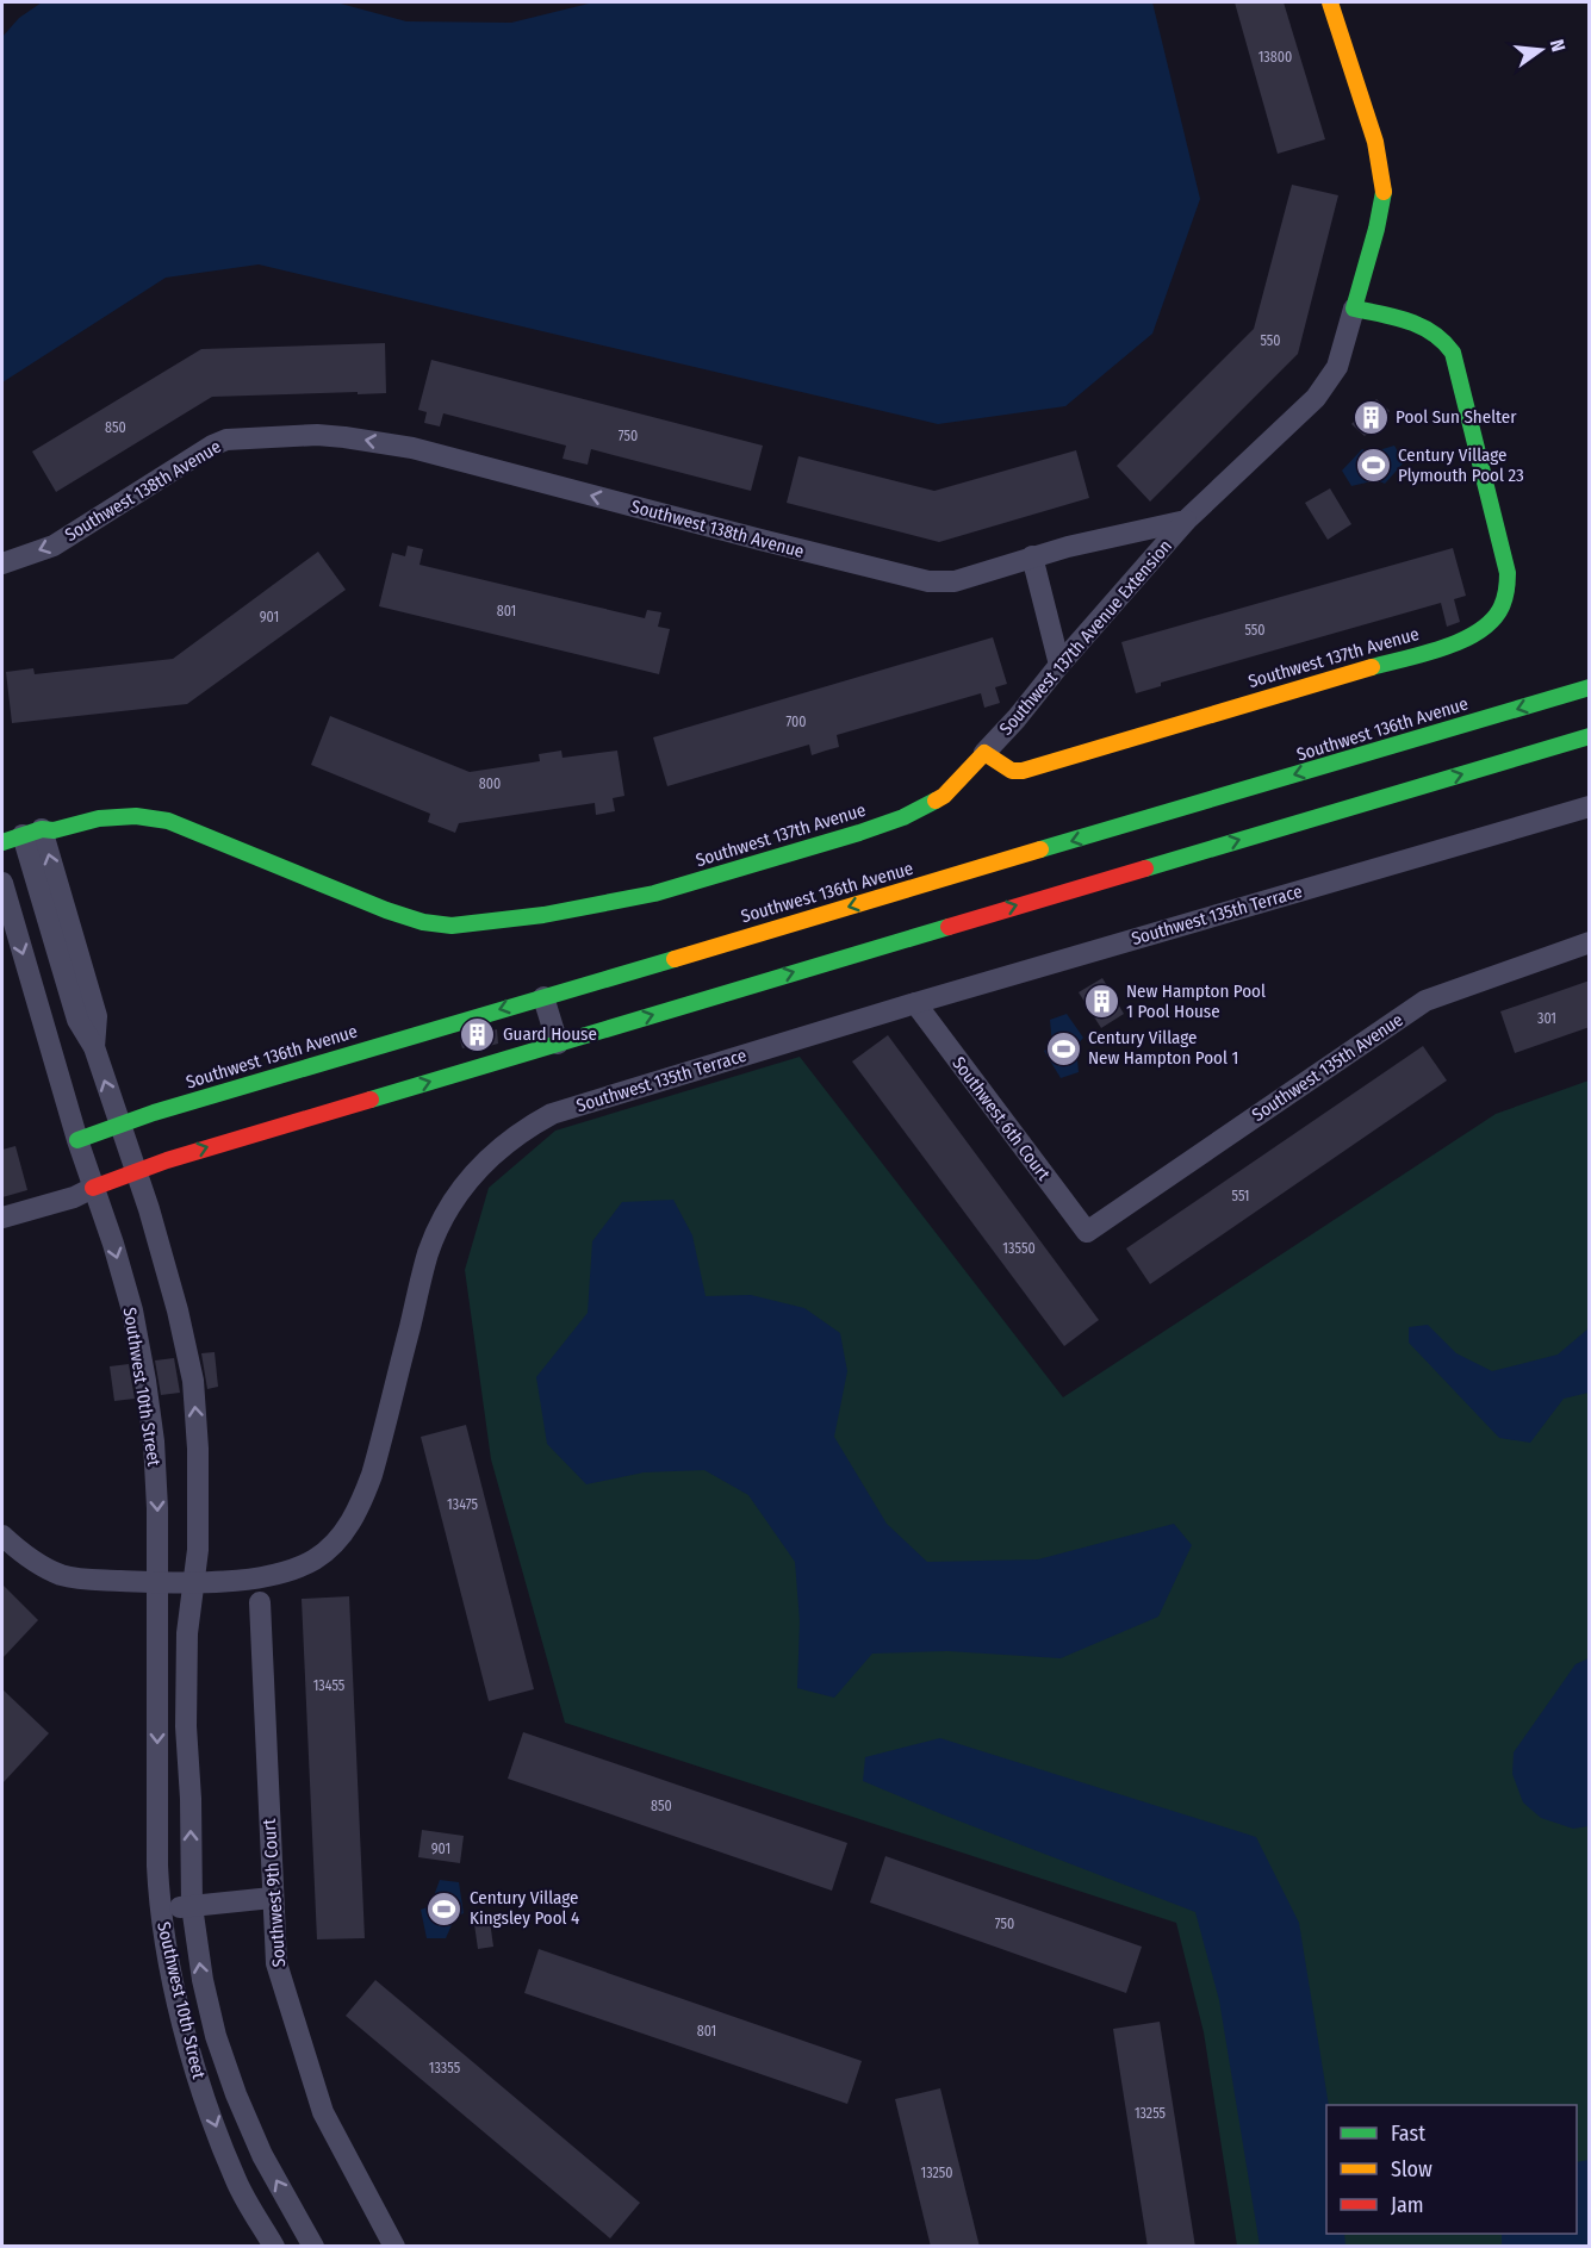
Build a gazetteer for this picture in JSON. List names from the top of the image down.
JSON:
{
  "streets": {
    "street": [
      "Southwest 138th Avenue",
      "Southwest 137th Avenue Extension",
      "Southwest 137th Avenue",
      "Southwest 136th Avenue",
      "Southwest 135th Terrace",
      "Southwest 135th Avenue",
      "Southwest 6th Court",
      "Southwest 10th Street",
      "Southwest 9th Court"
    ]
  },
  "crossings": [
    ["Southwest 138th Avenue", "Southwest 137th Avenue Extension"],
    ["Southwest 137th Avenue Extension", "Southwest 137th Avenue"],
    ["Southwest 137th Avenue", "Southwest 10th Street"],
    ["Southwest 136th Avenue", "Southwest 10th Street"],
    ["Southwest 135th Terrace", "Southwest 6th Court"],
    ["Southwest 135th Terrace", "Southwest 10th Street"],
    ["Southwest 135th Avenue", "Southwest 6th Court"]
  ],
  "one_way": ["Southwest 138th Avenue"],
  "places": {
    "building": ["Pool Sun Shelter", "New Hampton Pool 1 Pool House", "Guard House"],
    "sports": ["Century Village Plymouth Pool 23", "Century Village New Hampton Pool 1", "Century Village Kingsley Pool 4"]
  },
  "house_numbers": [
    "13800",
    "550",
    "850",
    "750",
    "801",
    "901",
    "550",
    "700",
    "800",
    "301",
    "551",
    "13550",
    "13475",
    "13455",
    "850",
    "901",
    "750",
    "801",
    "13355",
    "13255",
    "13250"
  ],
  "legend": ["Fast", "Slow", "Jam"],
  "north": "right"
}
